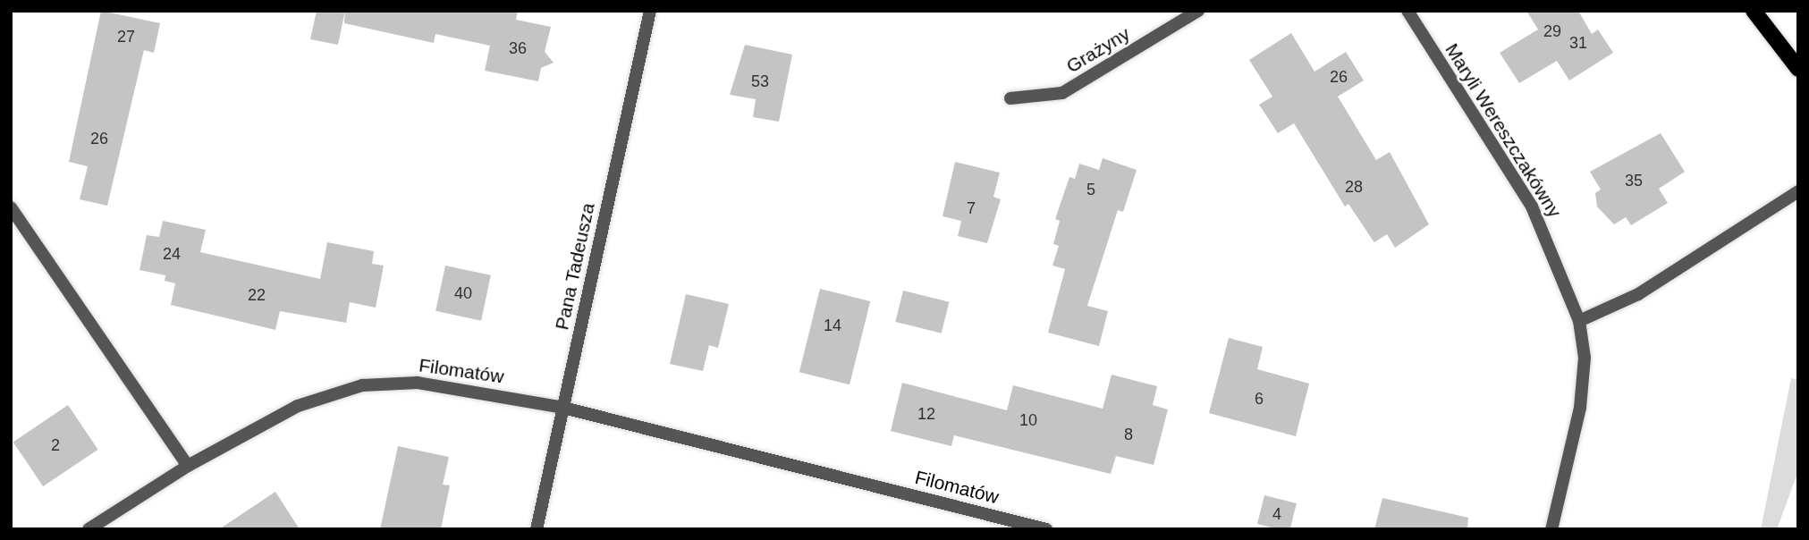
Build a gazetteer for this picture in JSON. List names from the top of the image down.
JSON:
{
  "streets": {
    "street": [
      "Grażyny",
      "Maryli Wereszczakówny",
      "Pana Tadeusza",
      "Filomatów"
    ]
  },
  "crossings": [
    ["Pana Tadeusza", "Filomatów"]
  ],
  "house_numbers": [
    "29",
    "27",
    "31",
    "36",
    "26",
    "53",
    "26",
    "35",
    "28",
    "5",
    "7",
    "24",
    "40",
    "22",
    "14",
    "6",
    "12",
    "10",
    "8",
    "2",
    "4"
  ]
}
